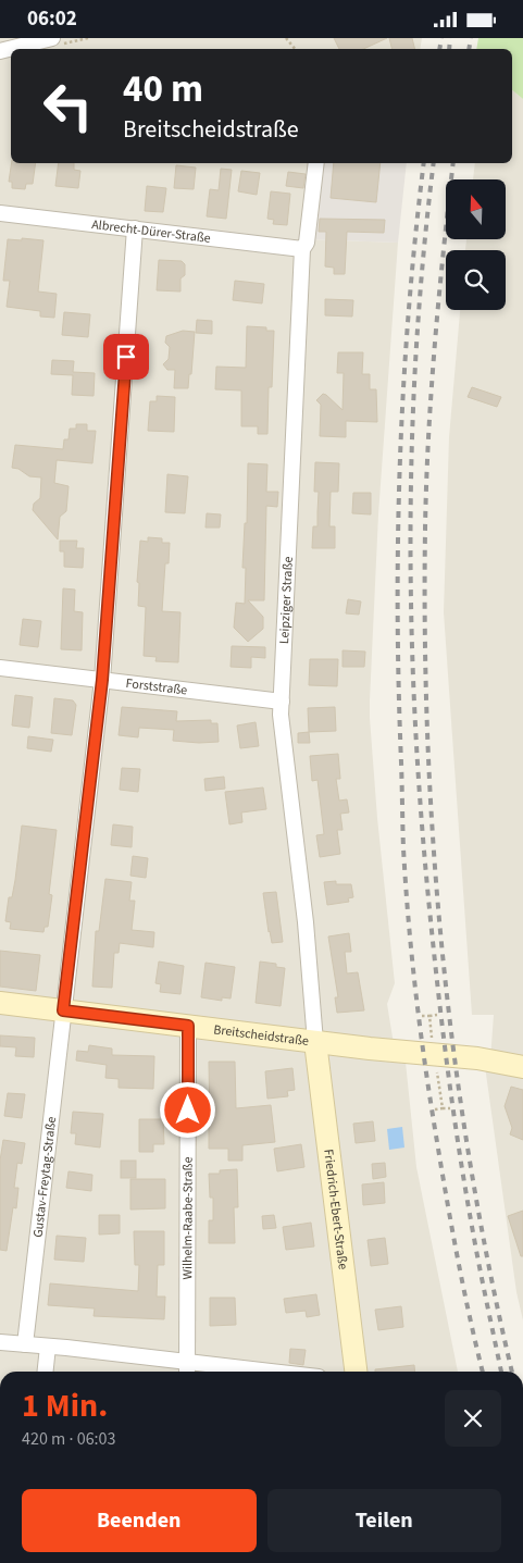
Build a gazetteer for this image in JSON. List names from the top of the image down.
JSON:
{
  "streets": {
    "main road": ["Breitscheidstraße", "Friedrich-Ebert-Straße"],
    "street": [
      "Albrecht-Dürer-Straße",
      "Leipziger Straße",
      "Forststraße",
      "Gustav-Freytag-Straße",
      "Wilhelm-Raabe-Straße"
    ]
  },
  "crossings": [
    ["Albrecht-Dürer-Straße", "Leipziger Straße"],
    ["Albrecht-Dürer-Straße", "Gustav-Freytag-Straße"],
    ["Leipziger Straße", "Forststraße"],
    ["Leipziger Straße", "Breitscheidstraße"],
    ["Leipziger Straße", "Friedrich-Ebert-Straße"],
    ["Forststraße", "Gustav-Freytag-Straße"],
    ["Breitscheidstraße", "Gustav-Freytag-Straße"],
    ["Breitscheidstraße", "Friedrich-Ebert-Straße"],
    ["Breitscheidstraße", "Wilhelm-Raabe-Straße"]
  ],
  "north": "top",
  "page": {
    "status": "06:02",
    "turn": ["40 m", "Breitscheidstraße"],
    "heading": ["1 Min.", "420 m · 06:03"],
    "buttons": ["Beenden", "Teilen"]
  }
}
